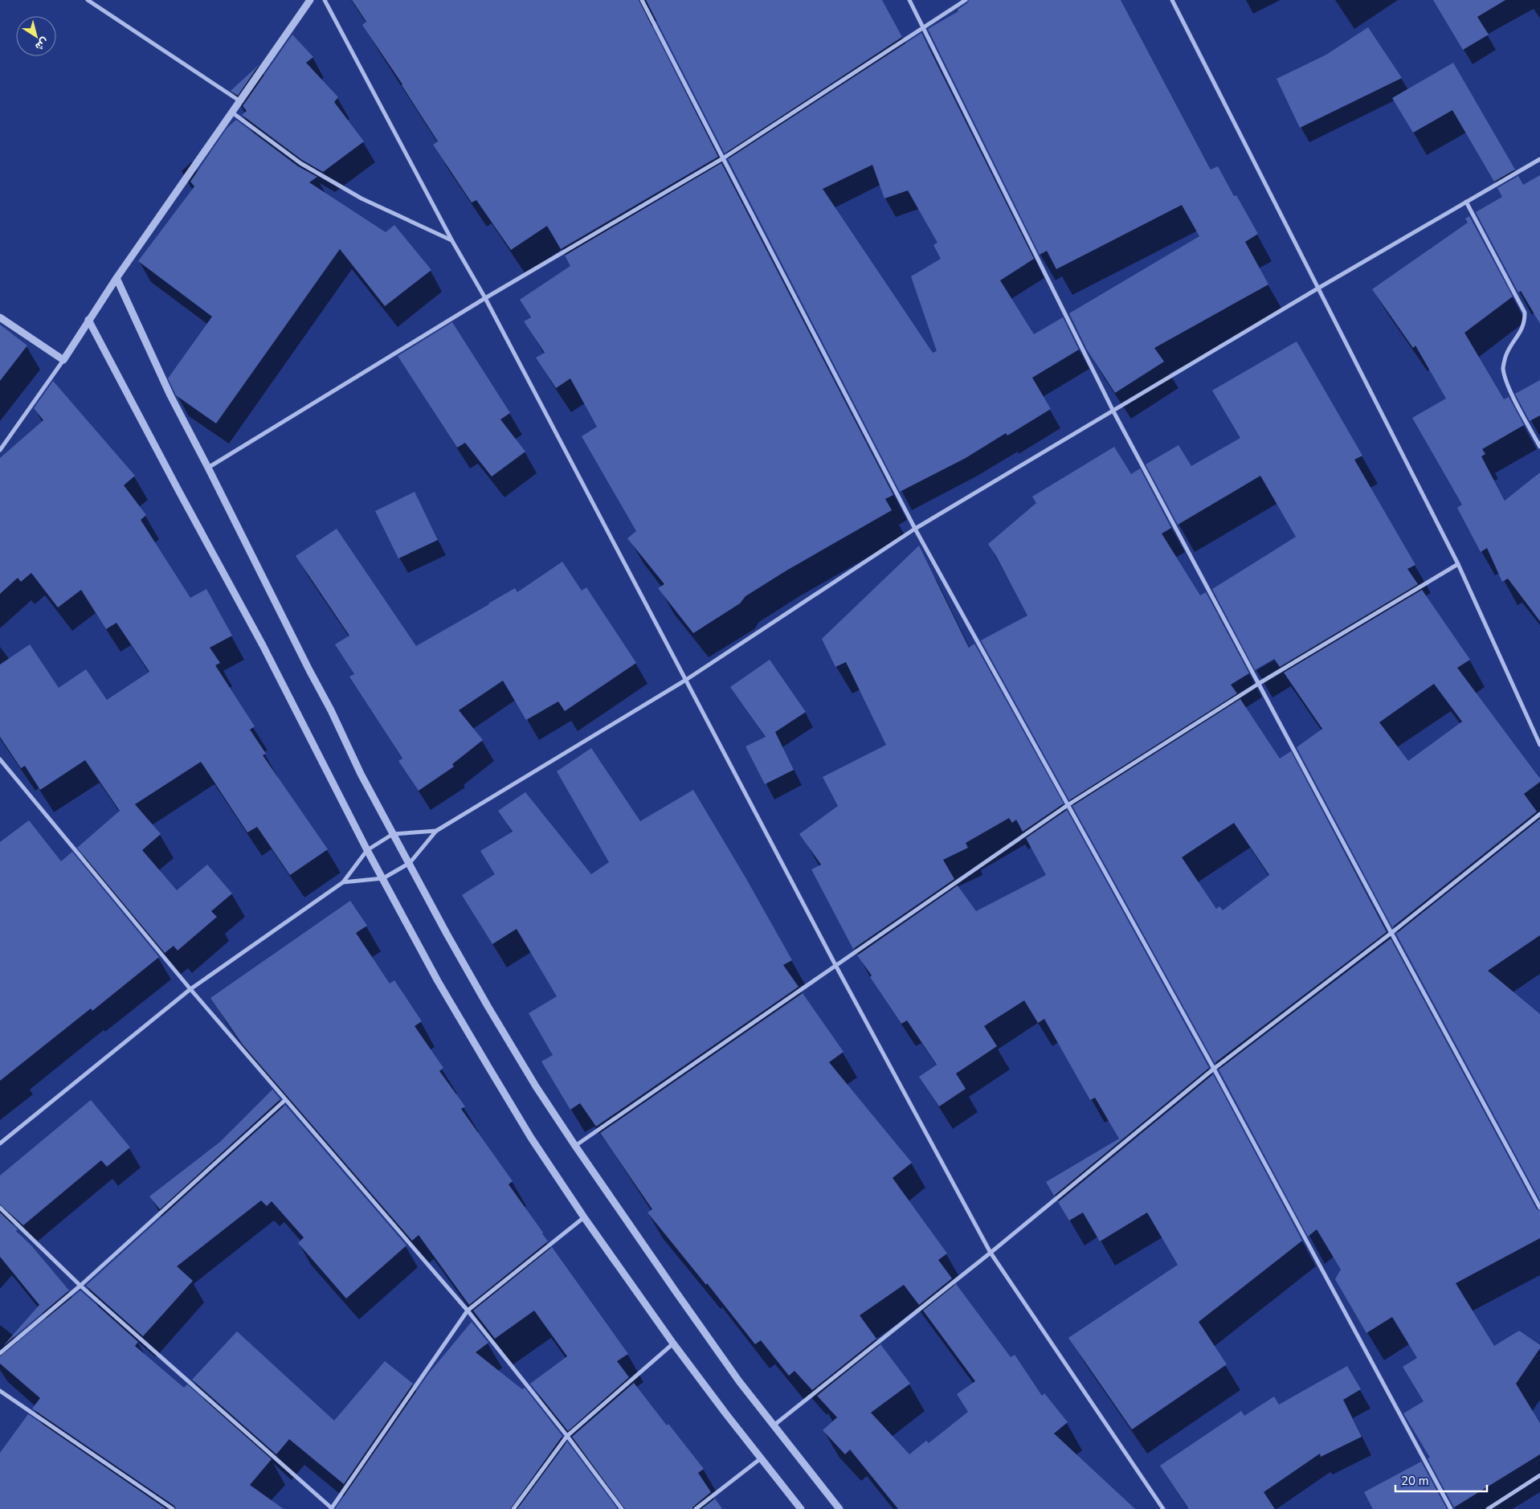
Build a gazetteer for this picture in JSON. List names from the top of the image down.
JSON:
{
  "scale_bar": "20 m",
  "north": "bottom right"
}
